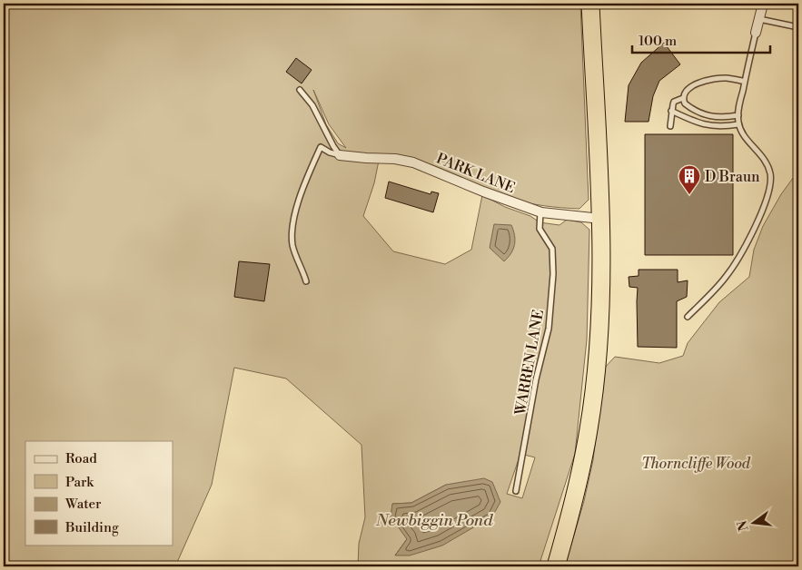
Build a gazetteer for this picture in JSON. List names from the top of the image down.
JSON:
{
  "streets": {
    "street": ["PARK LANE"],
    "lane": ["WARREN LANE"]
  },
  "crossings": [
    ["PARK LANE", "WARREN LANE"]
  ],
  "water": ["Newbiggin Pond"],
  "parks": ["Thorncliffe Wood"],
  "places": {
    "building": ["D Braun"]
  },
  "legend": [
    "Road",
    "Park",
    "Water",
    "Building"
  ],
  "scale_bar": "100 m",
  "north": "left"
}
